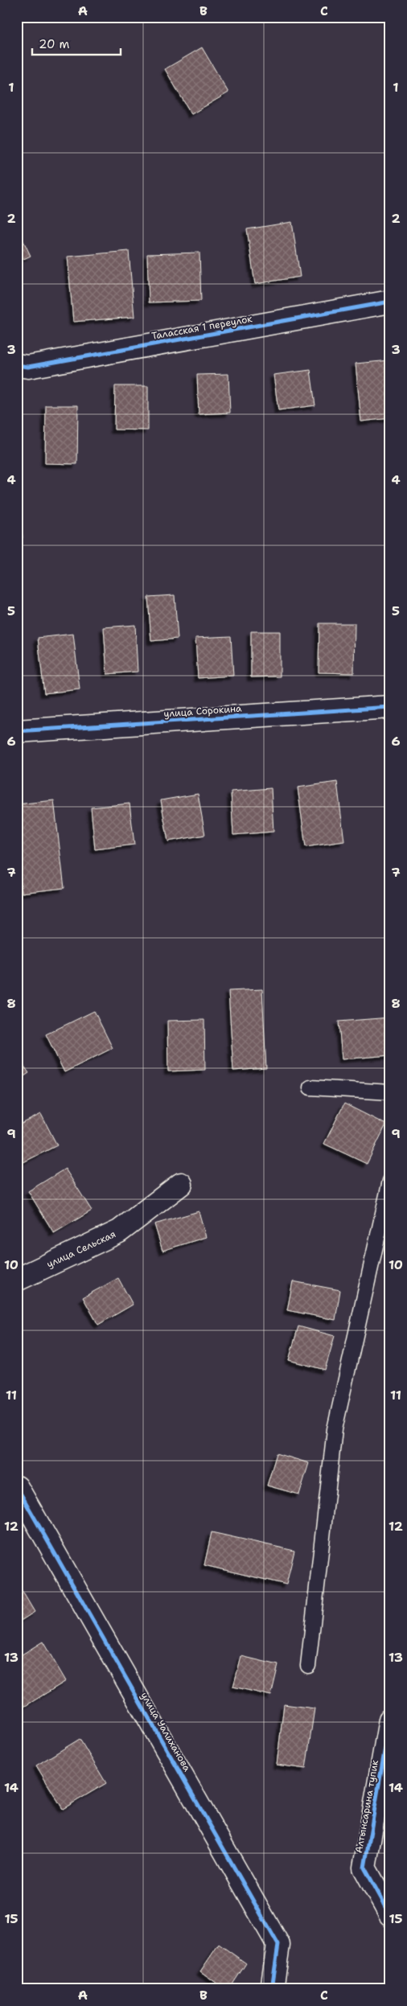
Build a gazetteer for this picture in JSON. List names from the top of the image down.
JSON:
{
  "streets": {
    "street": [
      "Таласская 1 переулок",
      "улица Сорокина",
      "улица Сельская",
      "улица Уалиханова",
      "Алтынсарина тупик"
    ]
  },
  "scale_bar": "20 m",
  "grid": {
    "columns": ["A", "B", "C"],
    "rows": [
      "1",
      "2",
      "3",
      "4",
      "5",
      "6",
      "7",
      "8",
      "9",
      "10",
      "11",
      "12",
      "13",
      "14",
      "15"
    ]
  }
}
